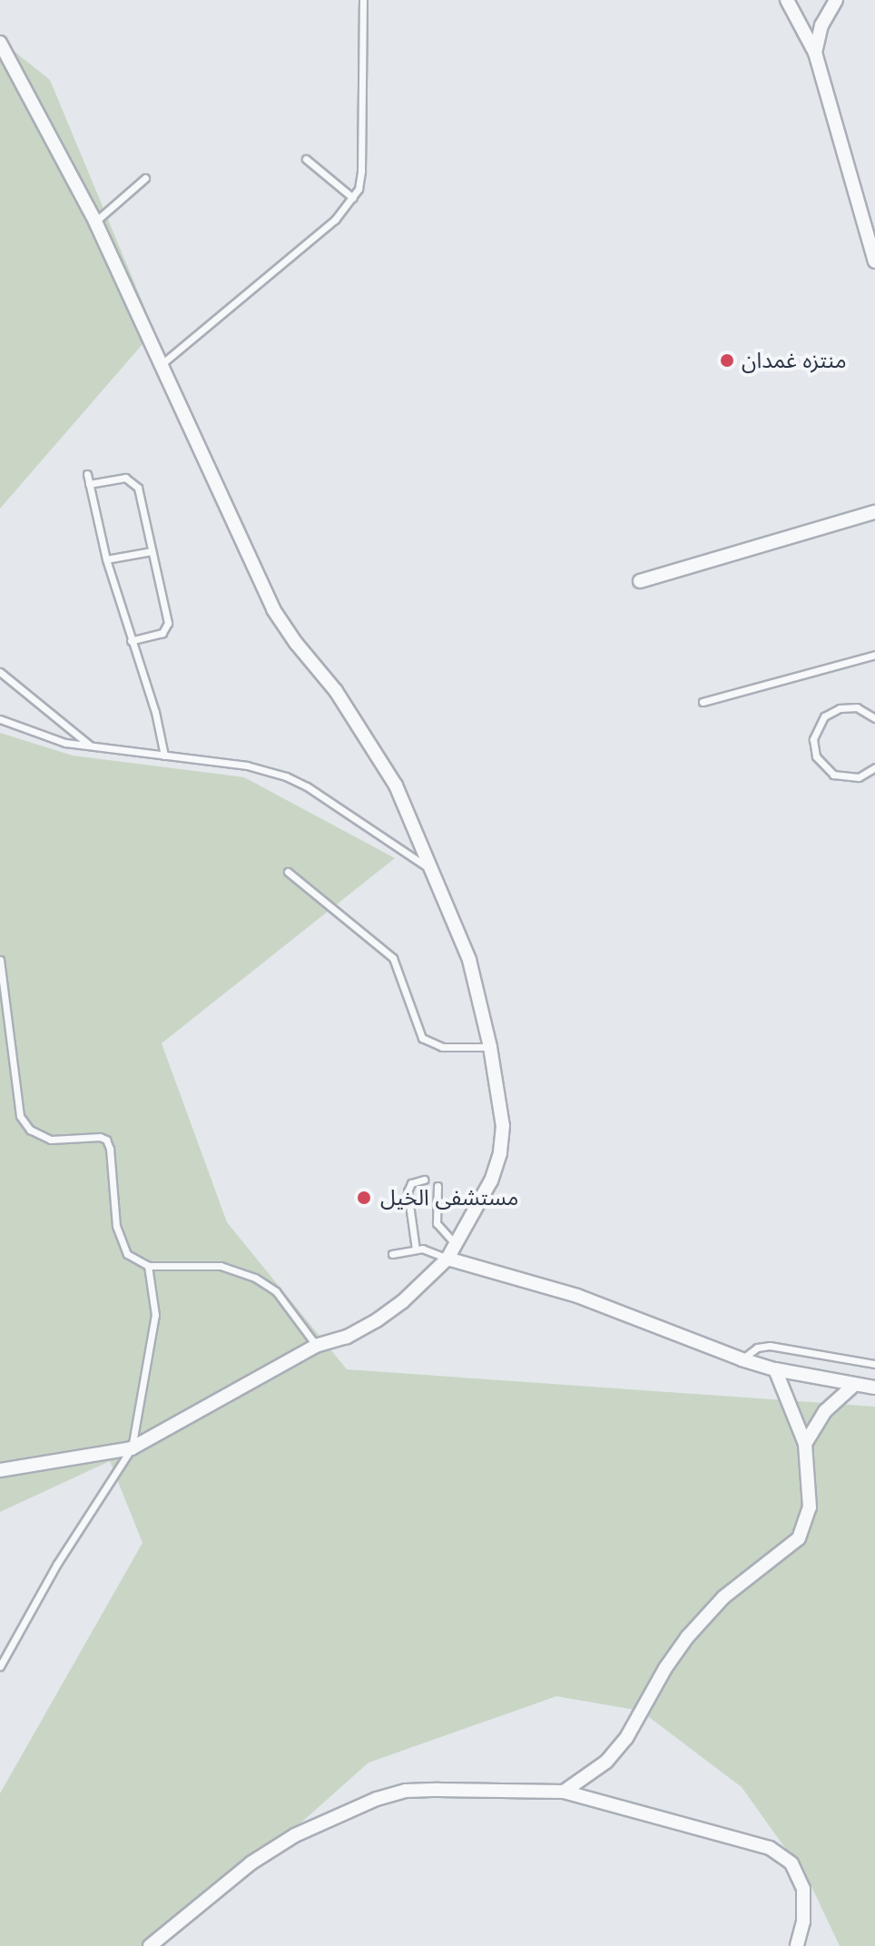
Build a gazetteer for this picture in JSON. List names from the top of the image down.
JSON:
{
  "places": ["منتزه غمدان", "مستشفى الخيل"]
}
